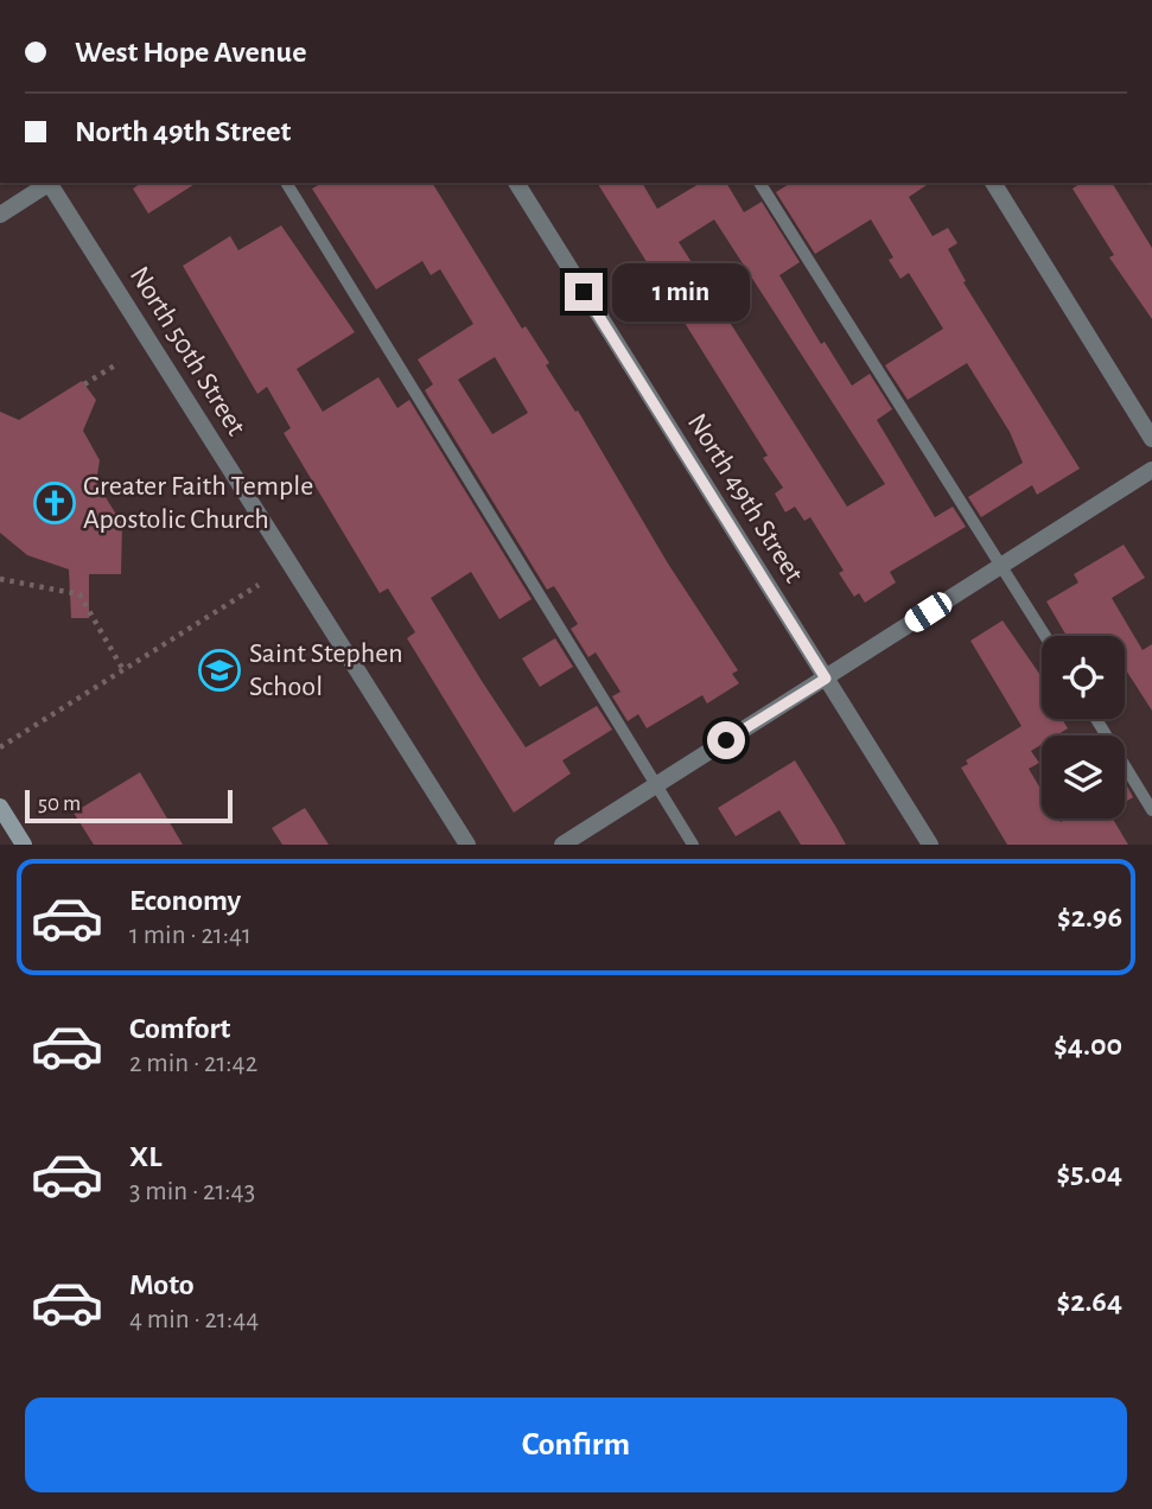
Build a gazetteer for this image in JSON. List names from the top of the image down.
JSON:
{
  "streets": {
    "street": ["North 50th Street", "North 49th Street"]
  },
  "places": {
    "church": ["Greater Faith Temple Apostolic Church"],
    "school or university": ["Saint Stephen School"]
  },
  "scale_bar": "50 m",
  "page": {
    "banner": ["West Hope Avenue", "North 49th Street"],
    "bubble": "1 min",
    "scale": "50 m",
    "list": [
      {
        "name": "Economy",
        "note": "1 min · 21:41",
        "value": "$2.96"
      },
      {
        "name": "Comfort",
        "note": "2 min · 21:42",
        "value": "$4.00"
      },
      {
        "name": "XL",
        "note": "3 min · 21:43",
        "value": "$5.04"
      },
      {
        "name": "Moto",
        "note": "4 min · 21:44",
        "value": "$2.64"
      }
    ],
    "buttons": "Confirm"
  }
}
